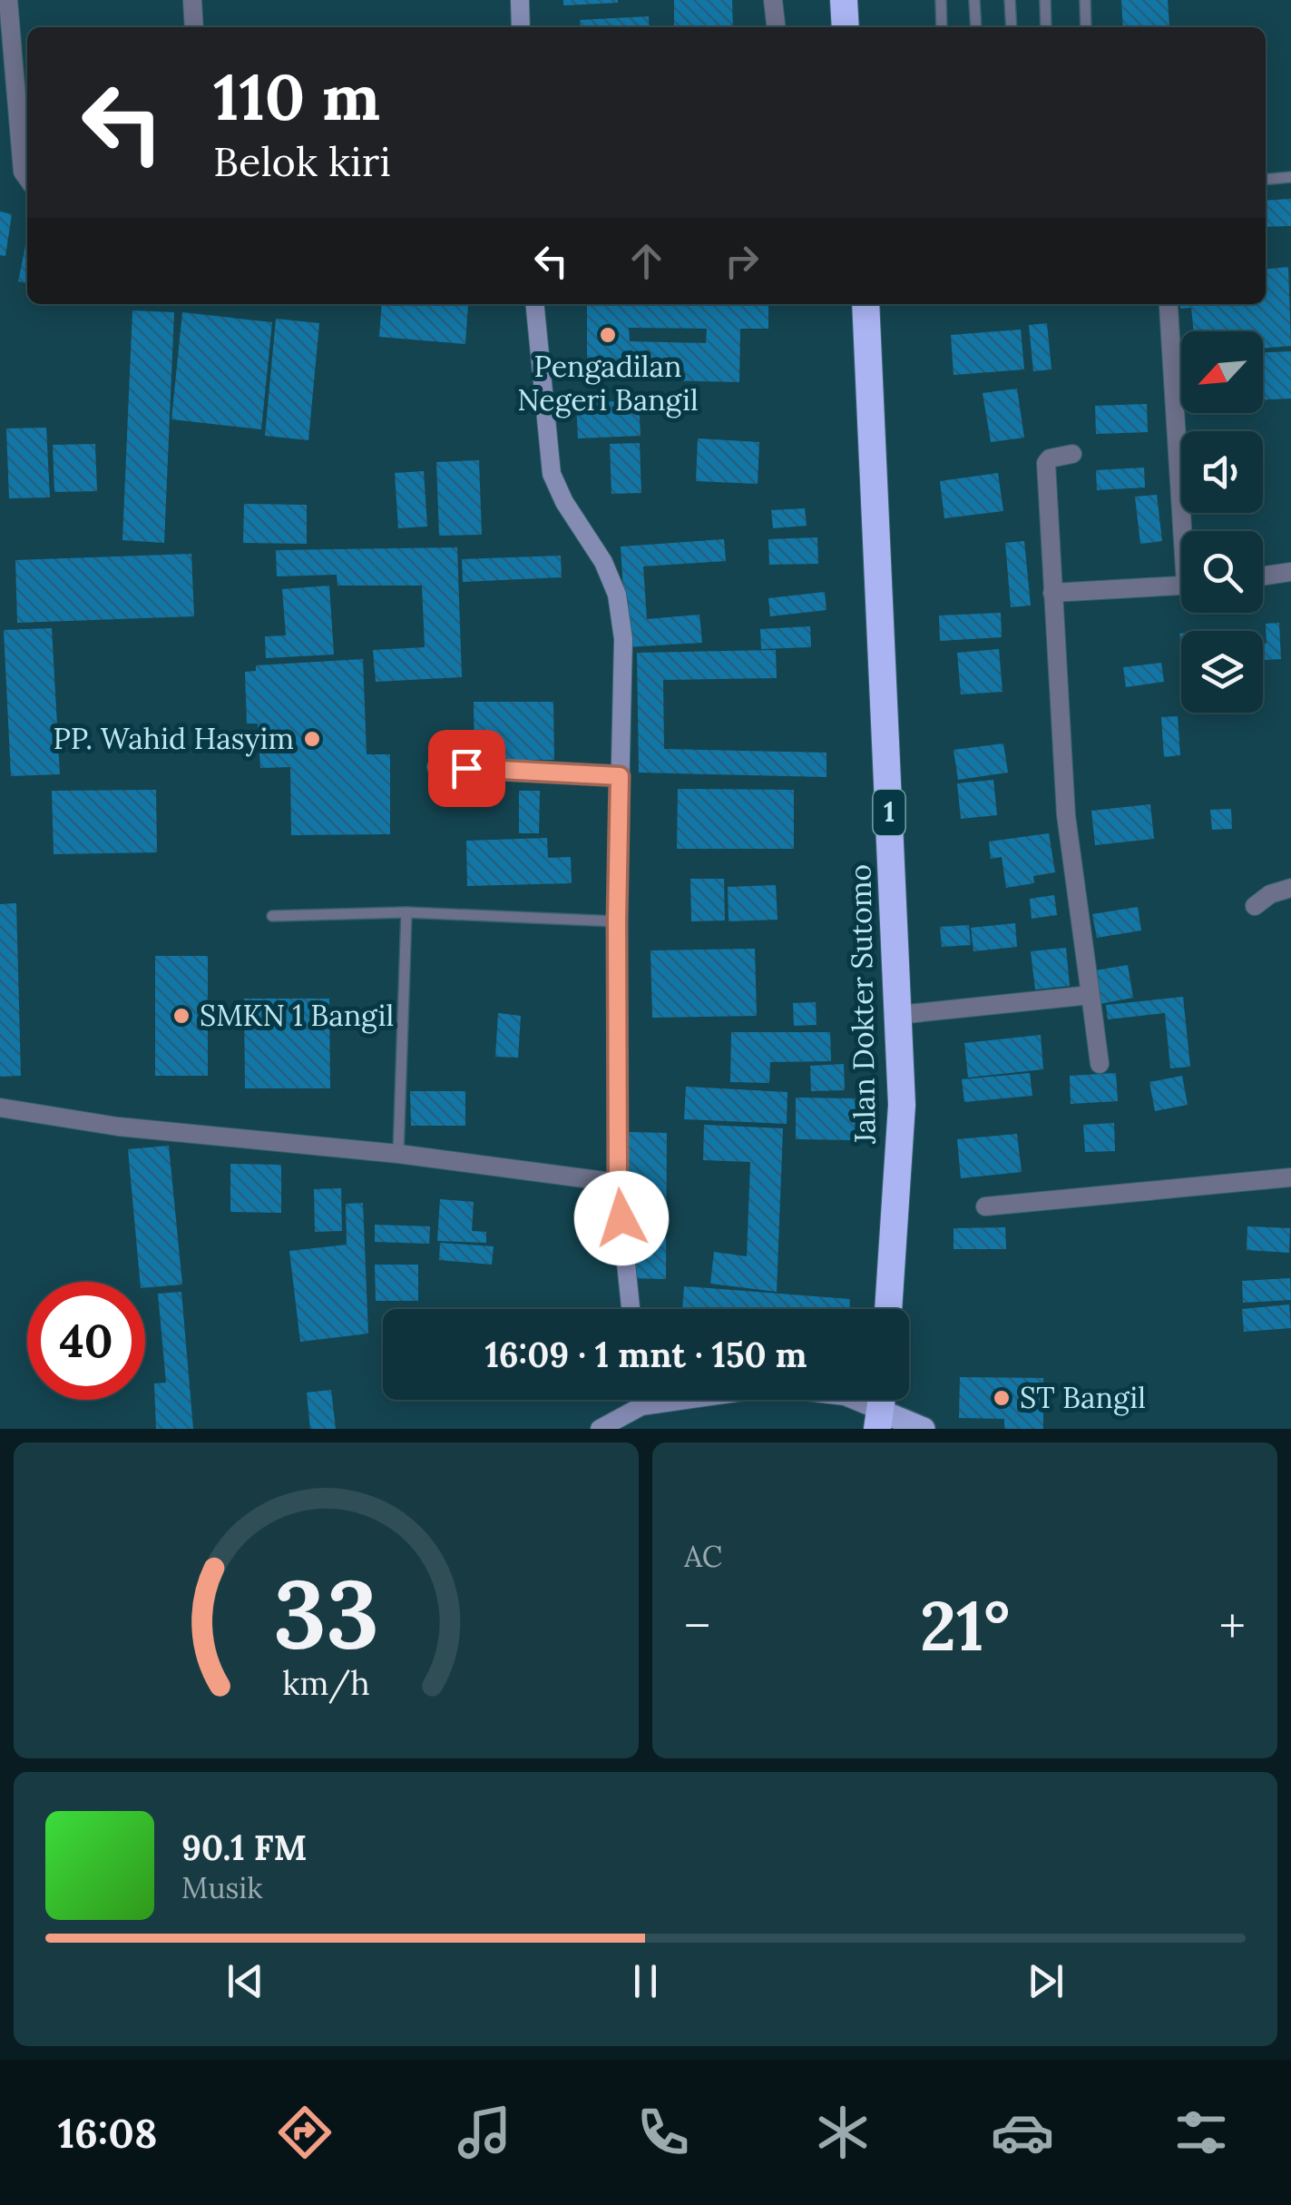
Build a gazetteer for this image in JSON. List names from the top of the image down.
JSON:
{
  "streets": {
    "highway": ["1", "Jalan Dokter Sutomo"]
  },
  "places": [
    "Pengadilan Negeri Bangil",
    "PP. Wahid Hasyim",
    "SMKN 1 Bangil",
    "ST Bangil"
  ],
  "north": "bottom left",
  "page": {
    "turn": ["110 m", "Belok kiri"],
    "limit": "40",
    "trip": "16:09 · 1 mnt · 150 m",
    "tile": "AC",
    "heat": ["−", "21°", "+"],
    "song": ["90.1 FM", "Musik"],
    "tabs": "16:08",
    "gauge": ["33", "km/h"]
  }
}
